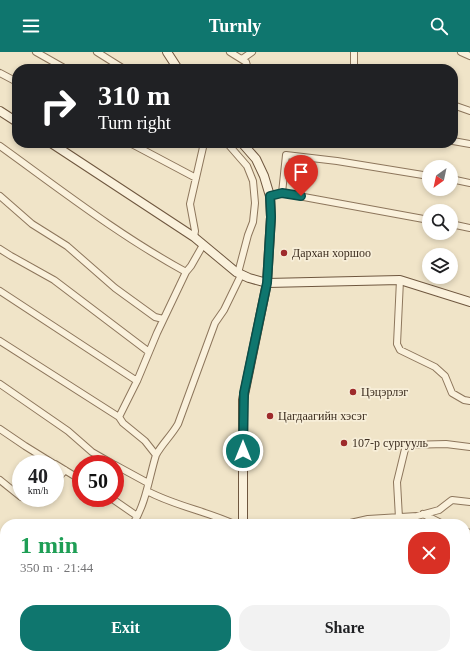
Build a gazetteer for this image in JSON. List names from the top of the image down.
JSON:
{
  "places": [
    "Дархан хоршоо",
    "Цэцэрлэг",
    "Цагдаагийн хэсэг",
    "107-р сургууль"
  ],
  "north": "bottom left",
  "page": {
    "header": "Turnly",
    "turn": ["310 m", "Turn right"],
    "speed": "40 km/h",
    "limit": "50",
    "heading": ["1 min", "350 m · 21:44"],
    "buttons": ["Exit", "Share"]
  }
}
